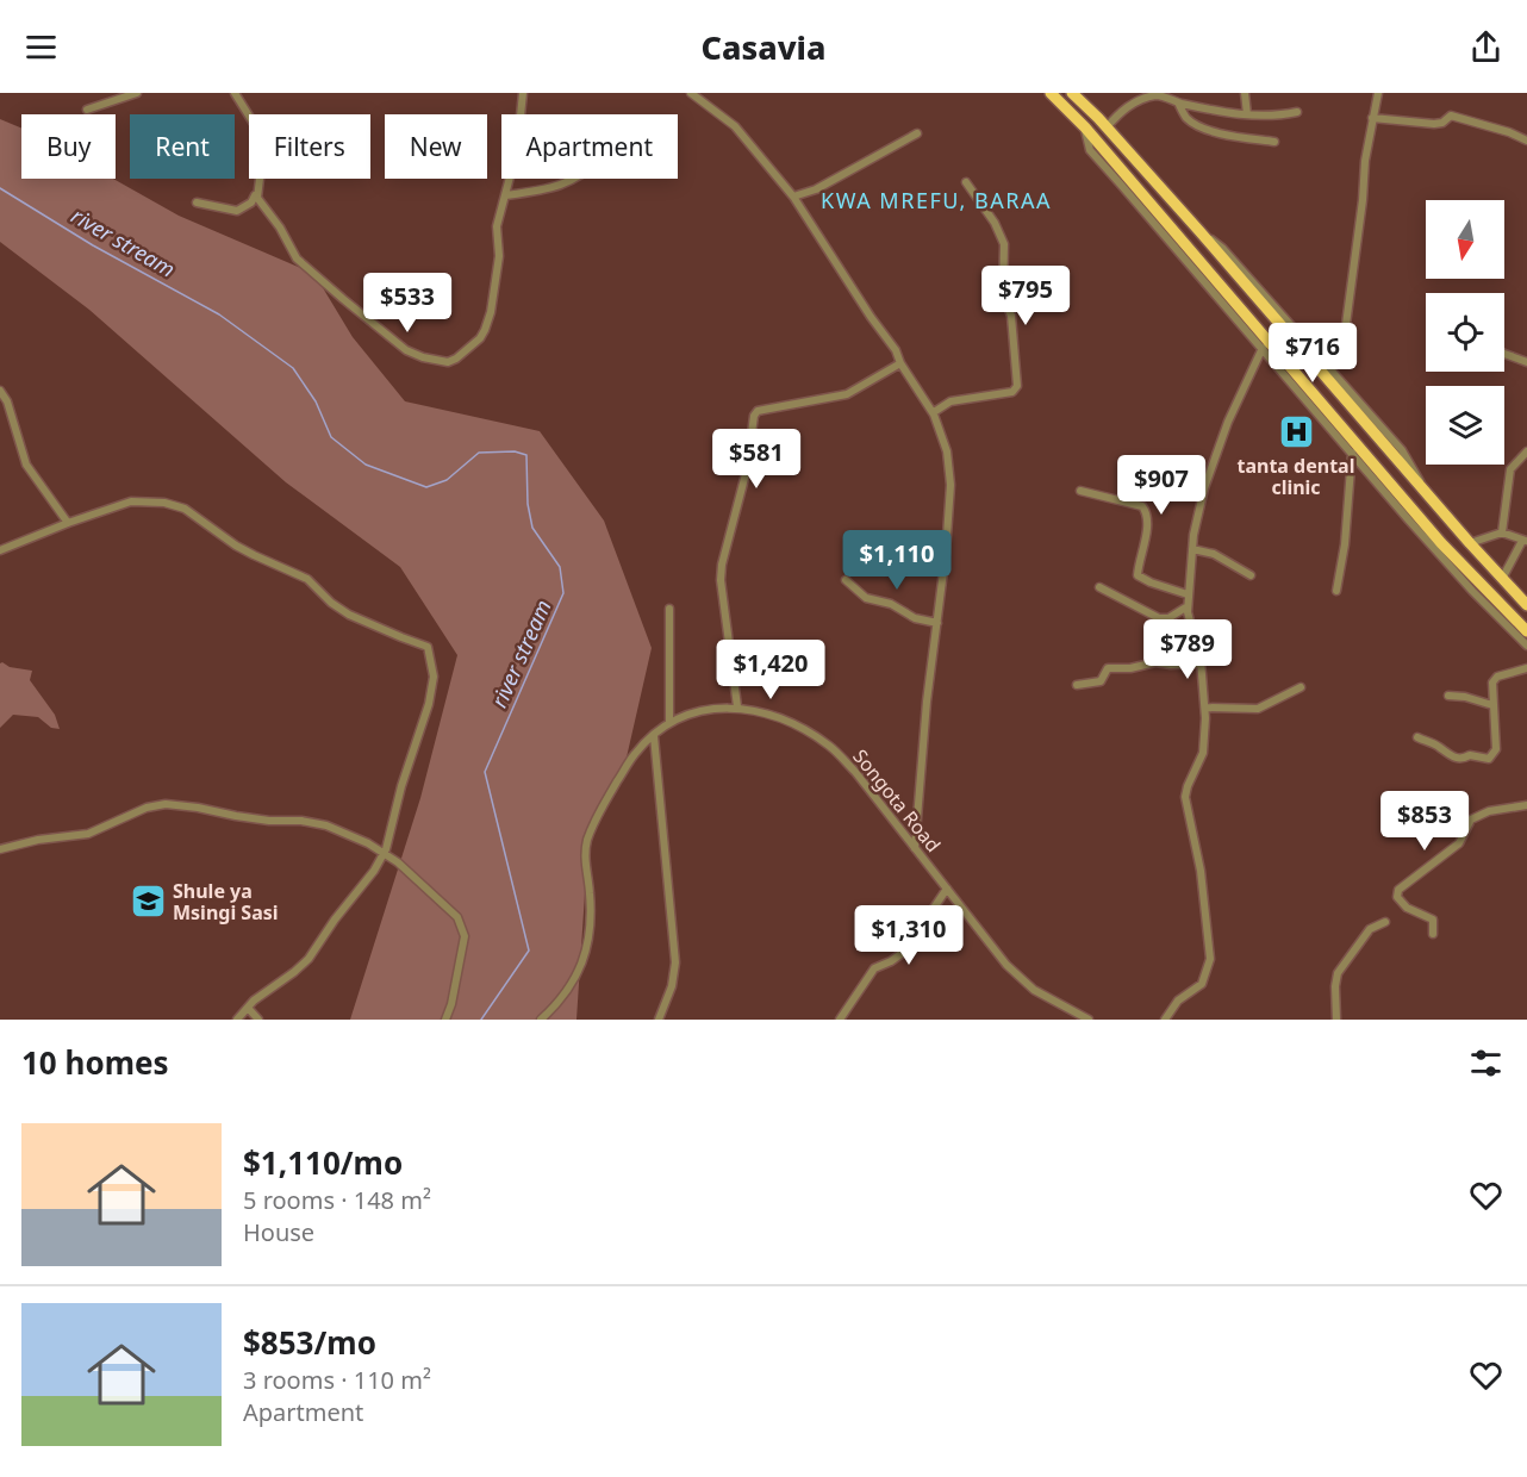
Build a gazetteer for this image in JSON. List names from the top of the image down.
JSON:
{
  "streets": {
    "street": ["Songota Road"]
  },
  "districts": ["KWA MREFU, BARAA"],
  "water": ["river stream"],
  "places": {
    "hospital": ["tanta dental clinic"],
    "school or university": ["Shule ya Msingi Sasi"]
  },
  "north": "bottom",
  "page": {
    "header": "Casavia",
    "chip": [
      "Buy",
      "Rent",
      "Filters",
      "New",
      "Apartment"
    ],
    "price": [
      "$795",
      "$533",
      "$716",
      "$581",
      "$907",
      "$1,110",
      "$789",
      "$1,420",
      "$853",
      "$1,310"
    ],
    "heading": "10 homes",
    "list": [
      {
        "name": "$1,110/mo",
        "note": "5 rooms · 148 m² · House"
      },
      {
        "name": "$853/mo",
        "note": "3 rooms · 110 m² · Apartment"
      }
    ]
  }
}
